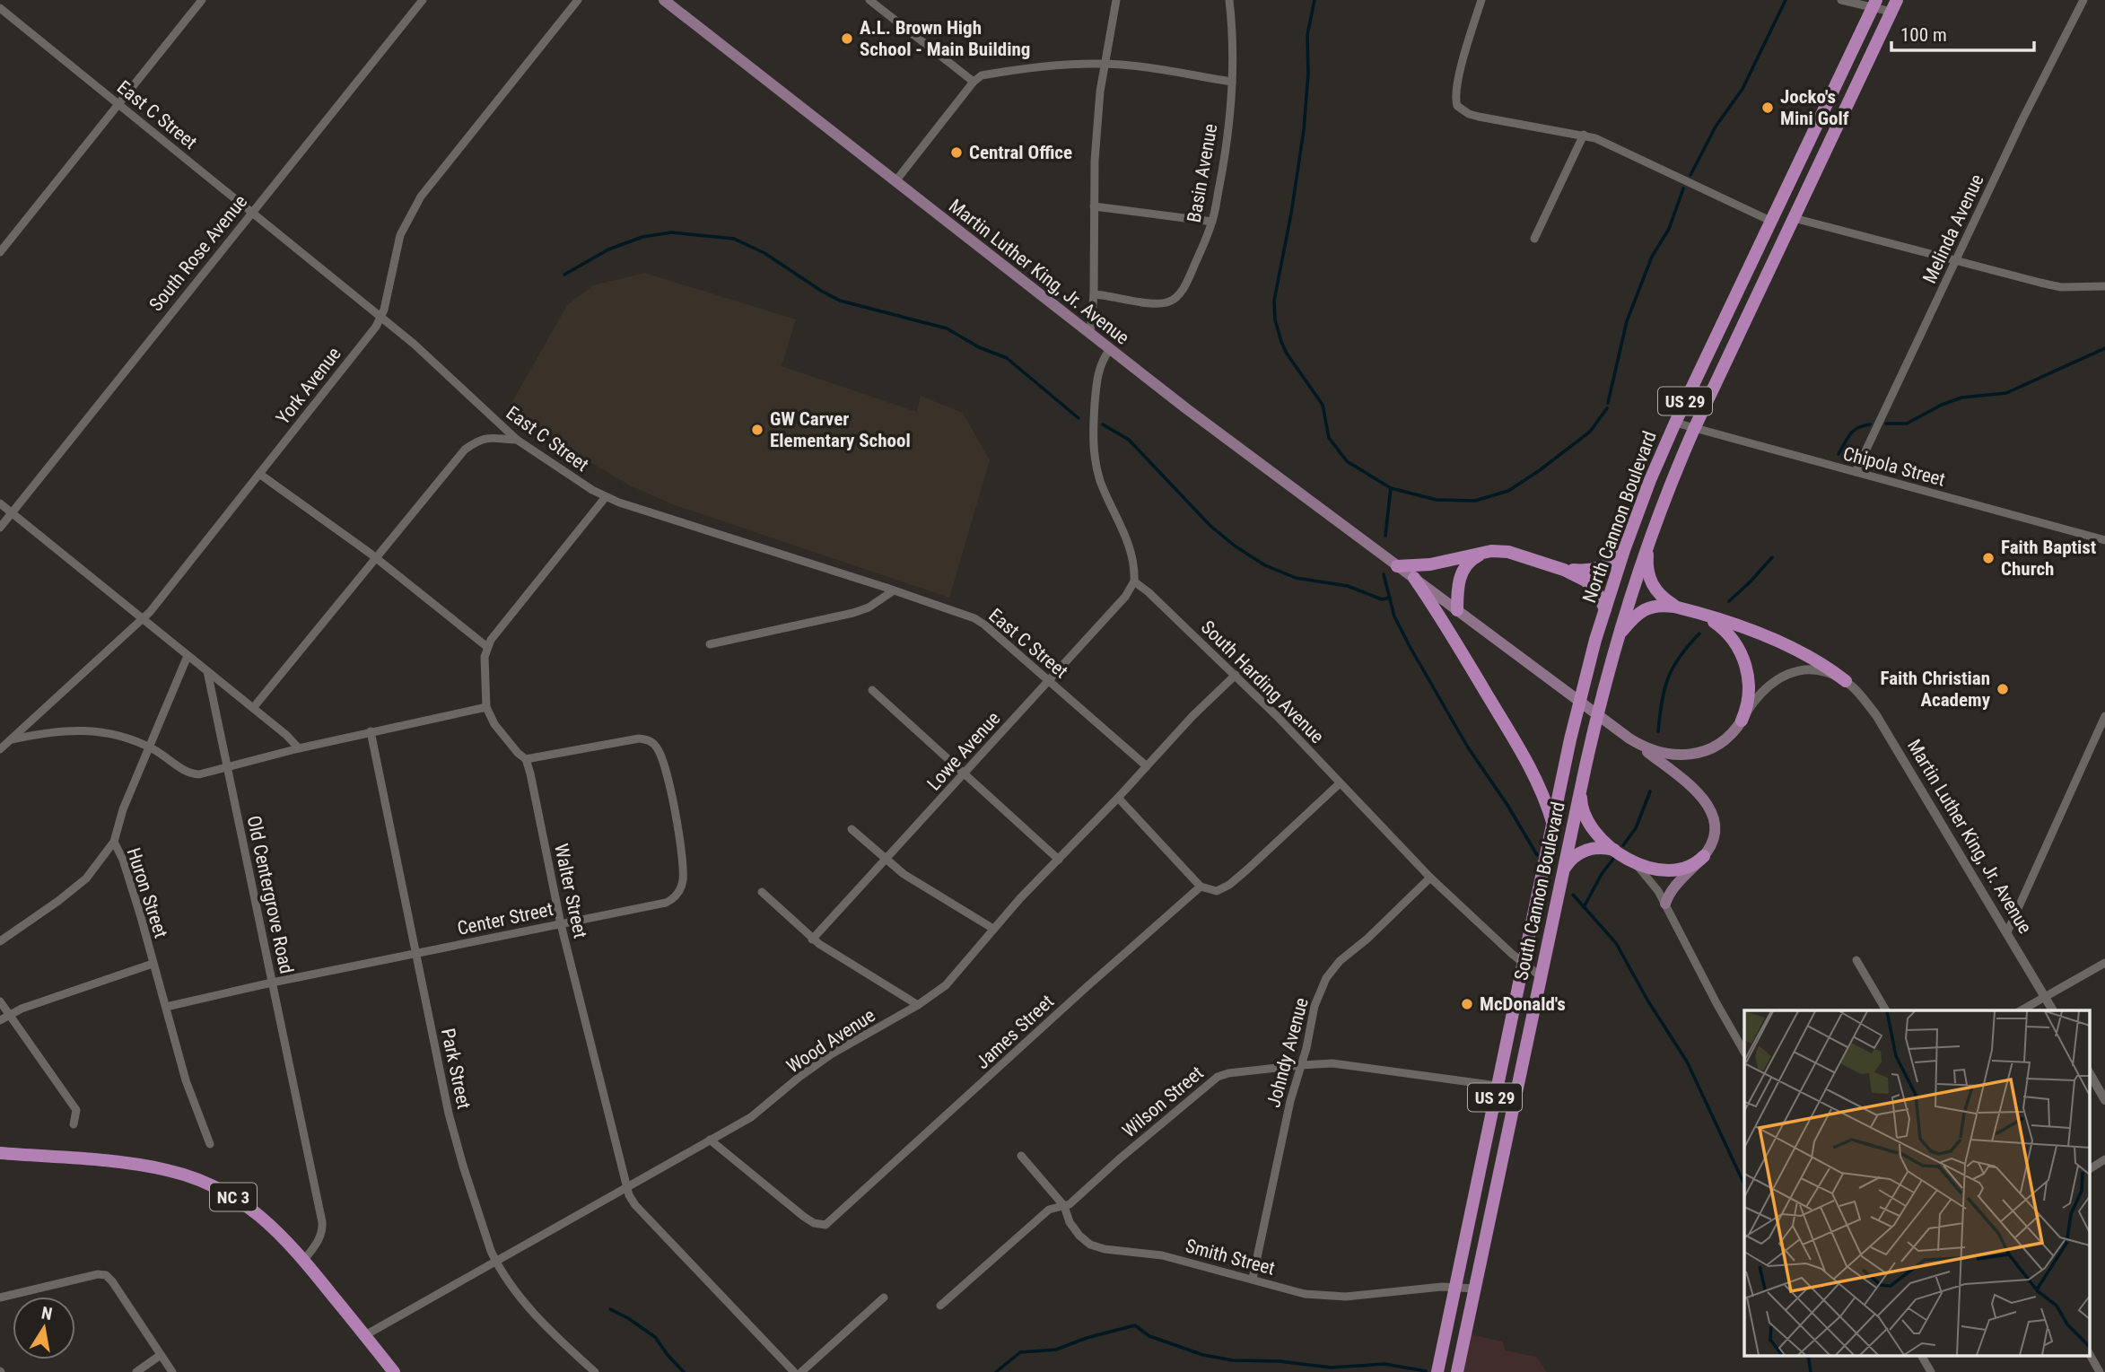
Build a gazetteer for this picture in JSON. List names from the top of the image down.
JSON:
{
  "streets": {
    "main road": [
      "Martin Luther King, Jr. Avenue",
      "US 29",
      "North Cannon Boulevard",
      "South Cannon Boulevard",
      "NC 3"
    ],
    "street": [
      "East C Street",
      "Basin Avenue",
      "Melinda Avenue",
      "South Rose Avenue",
      "York Avenue",
      "Chipola Street",
      "South Harding Avenue",
      "Lowe Avenue",
      "Walter Street",
      "Huron Street",
      "Old Centergrove Road",
      "Center Street",
      "James Street",
      "Wood Avenue",
      "Johndy Avenue",
      "Park Street",
      "Wilson Street",
      "Smith Street"
    ]
  },
  "crossings": [
    ["East C Street", "South Rose Avenue"],
    ["East C Street", "York Avenue"],
    ["East C Street", "Lowe Avenue"],
    ["East C Street", "Wood Avenue"],
    ["Melinda Avenue", "Chipola Street"],
    ["Chipola Street", "North Cannon Boulevard"],
    ["North Cannon Boulevard", "South Cannon Boulevard"],
    ["South Harding Avenue", "Lowe Avenue"],
    ["South Harding Avenue", "South Cannon Boulevard"],
    ["South Harding Avenue", "Wood Avenue"],
    ["South Harding Avenue", "Johndy Avenue"],
    ["Walter Street", "Center Street"],
    ["Walter Street", "Wood Avenue"],
    ["South Cannon Boulevard", "Wilson Street"],
    ["South Cannon Boulevard", "Smith Street"],
    ["Huron Street", "Center Street"],
    ["Old Centergrove Road", "Center Street"],
    ["Old Centergrove Road", "NC 3"],
    ["Center Street", "Park Street"],
    ["James Street", "Wood Avenue"],
    ["Wood Avenue", "Park Street"],
    ["Wood Avenue", "NC 3"],
    ["Johndy Avenue", "Wilson Street"],
    ["Johndy Avenue", "Smith Street"],
    ["Wilson Street", "Smith Street"]
  ],
  "places": [
    "A.L. Brown High School - Main Building",
    "Jocko's Mini Golf",
    "Central Office",
    "GW Carver Elementary School",
    "Faith Baptist Church",
    "Faith Christian Academy",
    "McDonald's"
  ],
  "scale_bar": "100 m",
  "north": "top"
}
